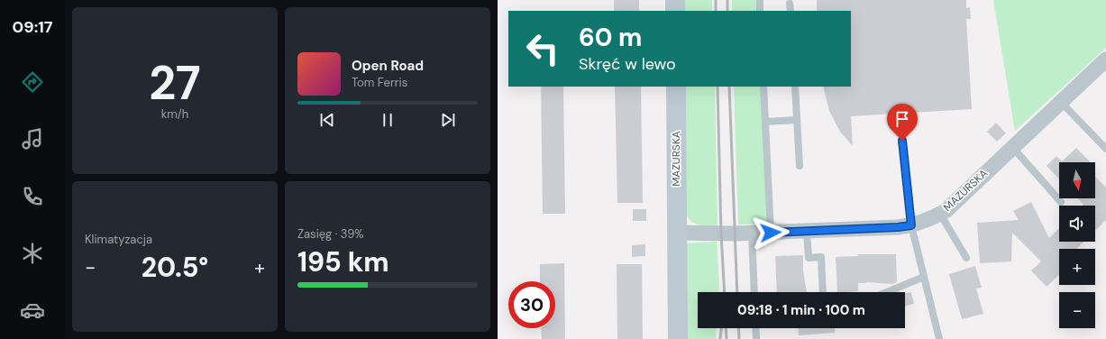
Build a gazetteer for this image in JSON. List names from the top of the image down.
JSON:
{
  "streets": {
    "main road": ["MAZURSKA"]
  },
  "north": "bottom",
  "page": {
    "tabs": "09:17",
    "tile": [
      ["27", "km/h"],
      "Klimatyzacja",
      ["Zasięg · 39%", "195 km"]
    ],
    "turn": ["60 m", "Skręć w lewo"],
    "song": ["Open Road", "Tom Ferris"],
    "map_buttons": ["+", "−"],
    "heat": ["−", "20.5°", "+"],
    "limit": "30",
    "trip": "09:18 · 1 min · 100 m"
  }
}
